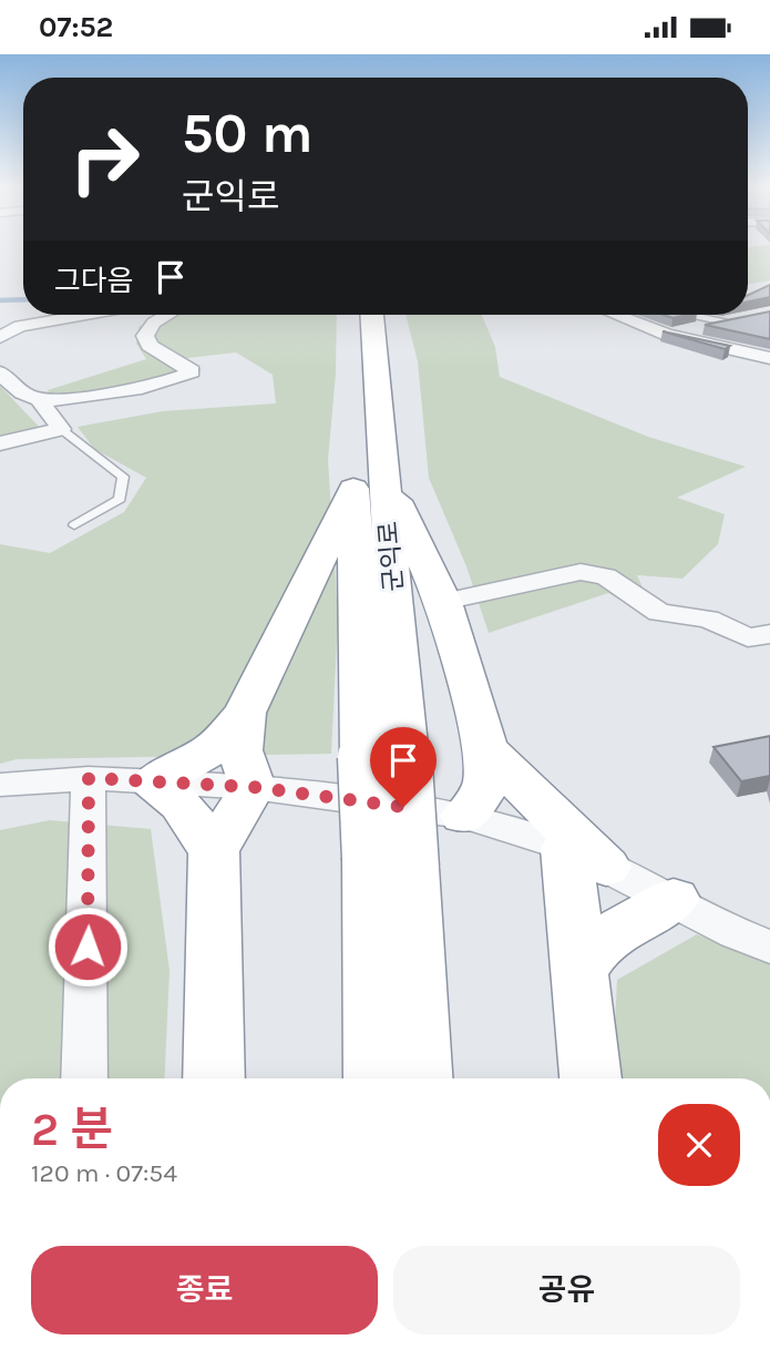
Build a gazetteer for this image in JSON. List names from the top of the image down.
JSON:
{
  "streets": {
    "highway": ["군익로"]
  },
  "page": {
    "status": "07:52",
    "turn": ["50 m", "군익로"],
    "then": "그다음",
    "heading": ["2 분", "120 m · 07:54"],
    "buttons": ["종료", "공유"]
  }
}
